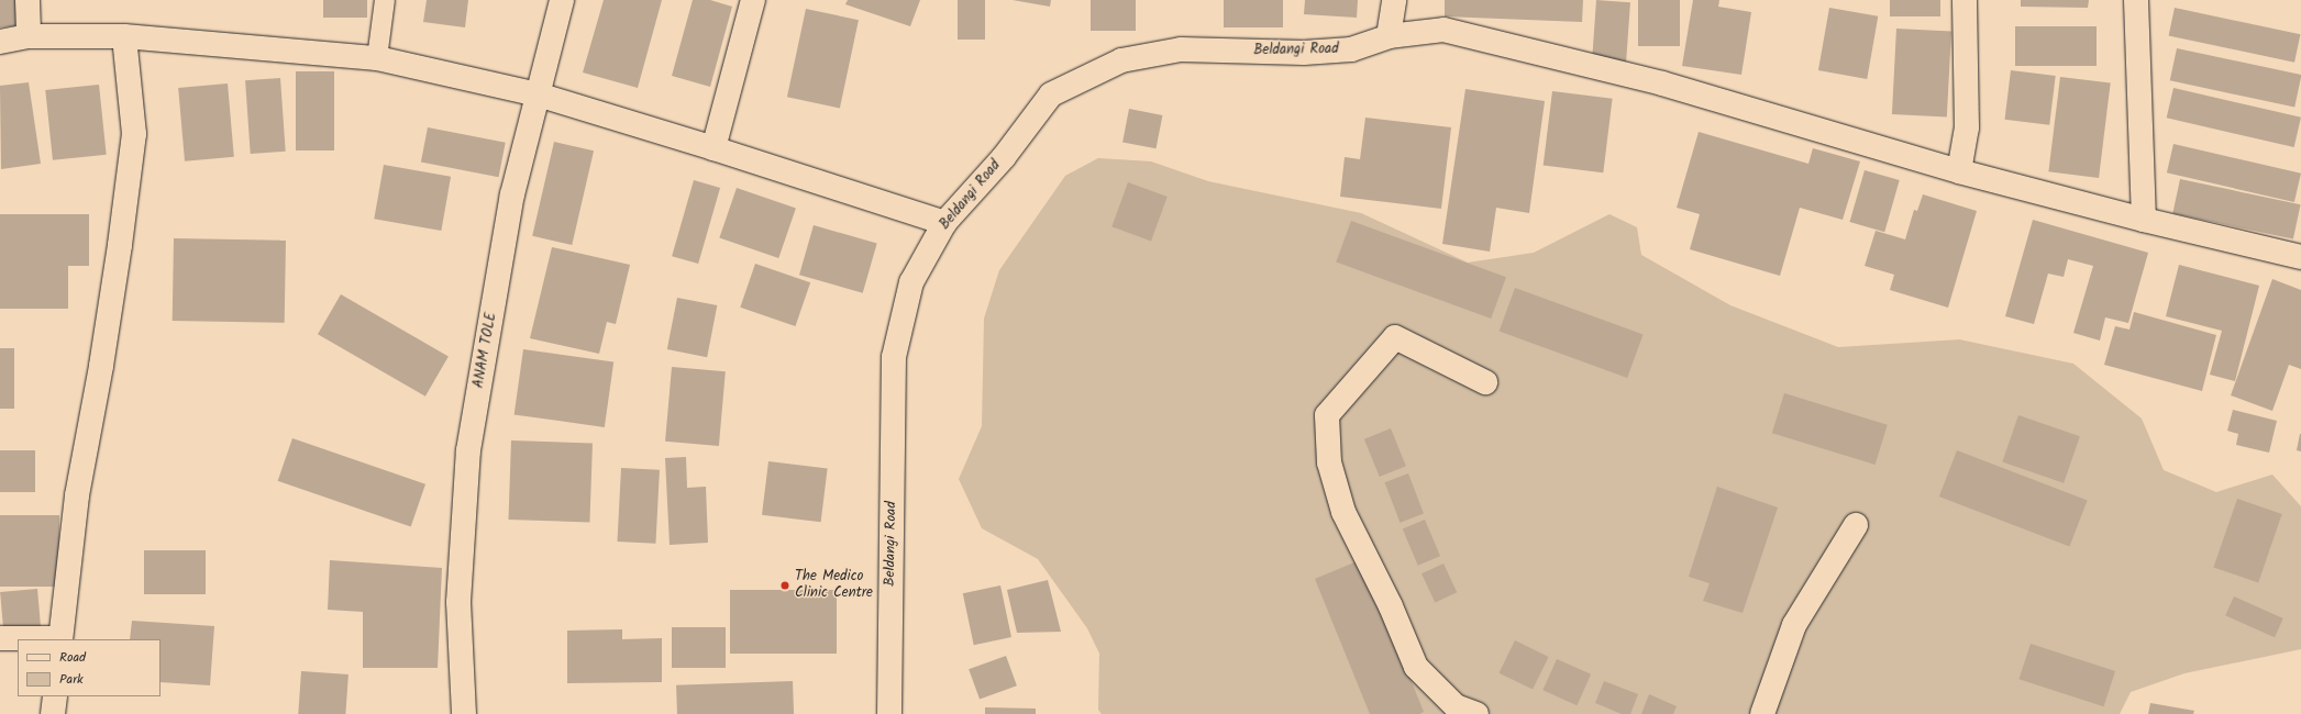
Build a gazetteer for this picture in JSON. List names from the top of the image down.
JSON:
{
  "streets": {
    "street": ["Beldangi Road", "ANAM TOLE"]
  },
  "places": ["The Medico Clinic Centre"],
  "legend": ["Road", "Park"]
}
